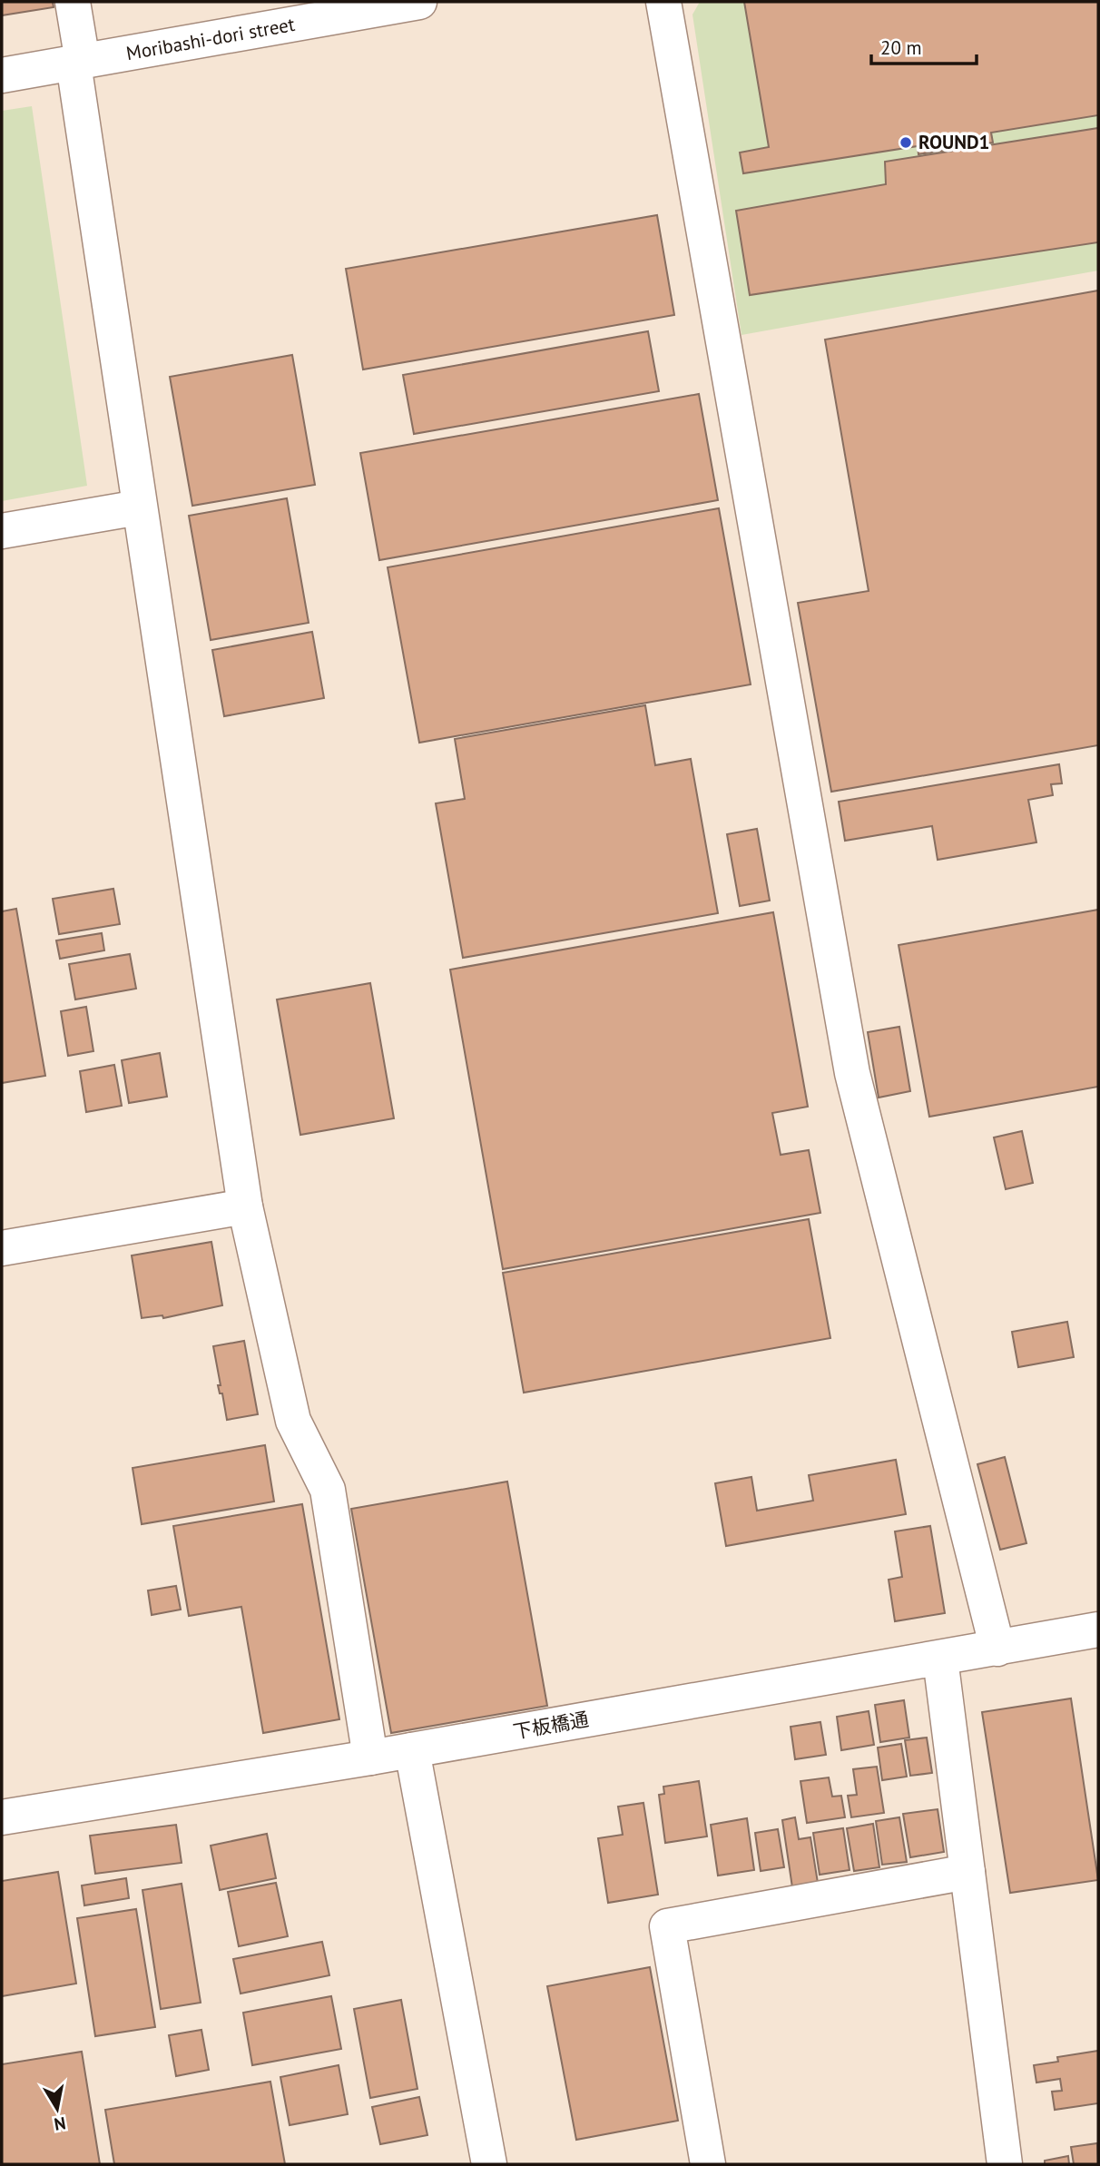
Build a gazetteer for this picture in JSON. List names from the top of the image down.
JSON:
{
  "streets": {
    "street": ["Moribashi-dori street", "下板橋通"]
  },
  "places": ["ROUND1"],
  "scale_bar": "20 m",
  "north": "bottom"
}
